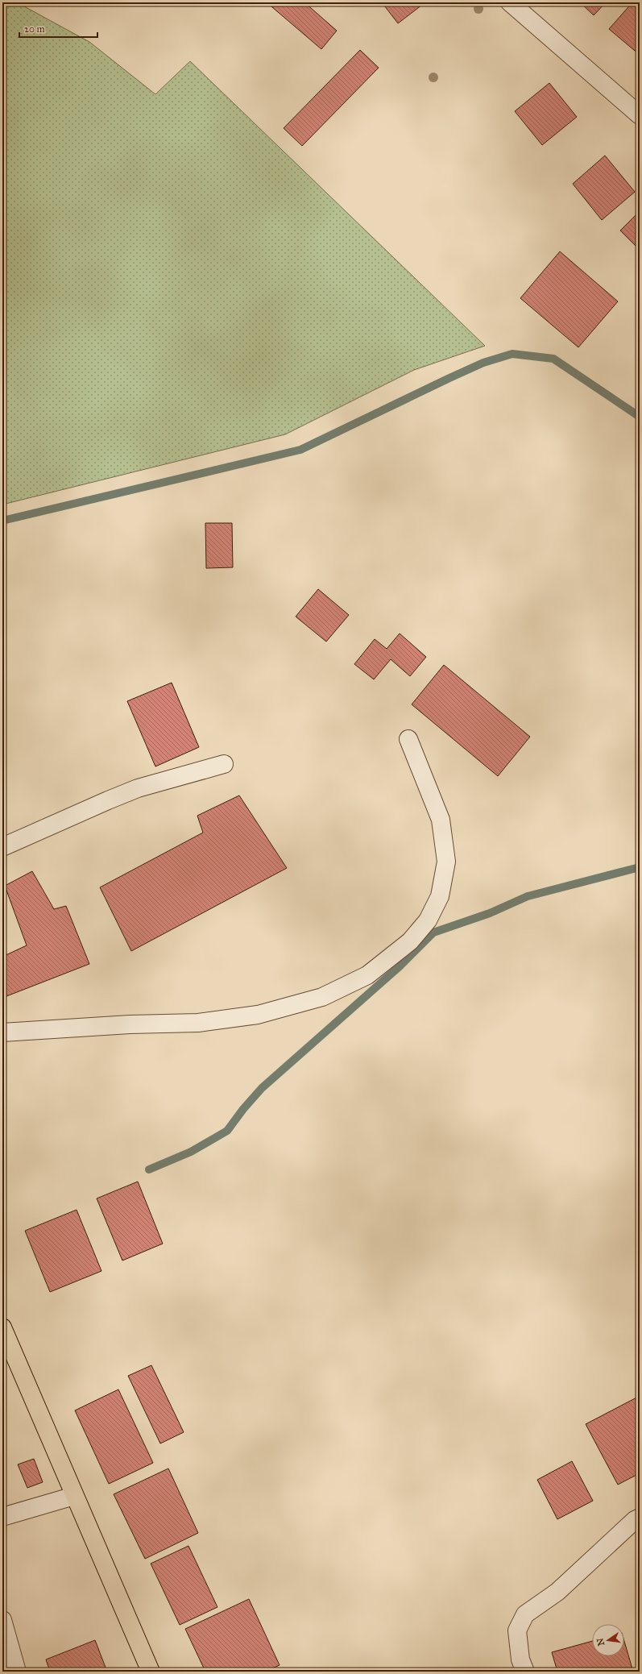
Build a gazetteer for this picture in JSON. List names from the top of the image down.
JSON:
{
  "scale_bar": "20 m",
  "north": "left"
}
